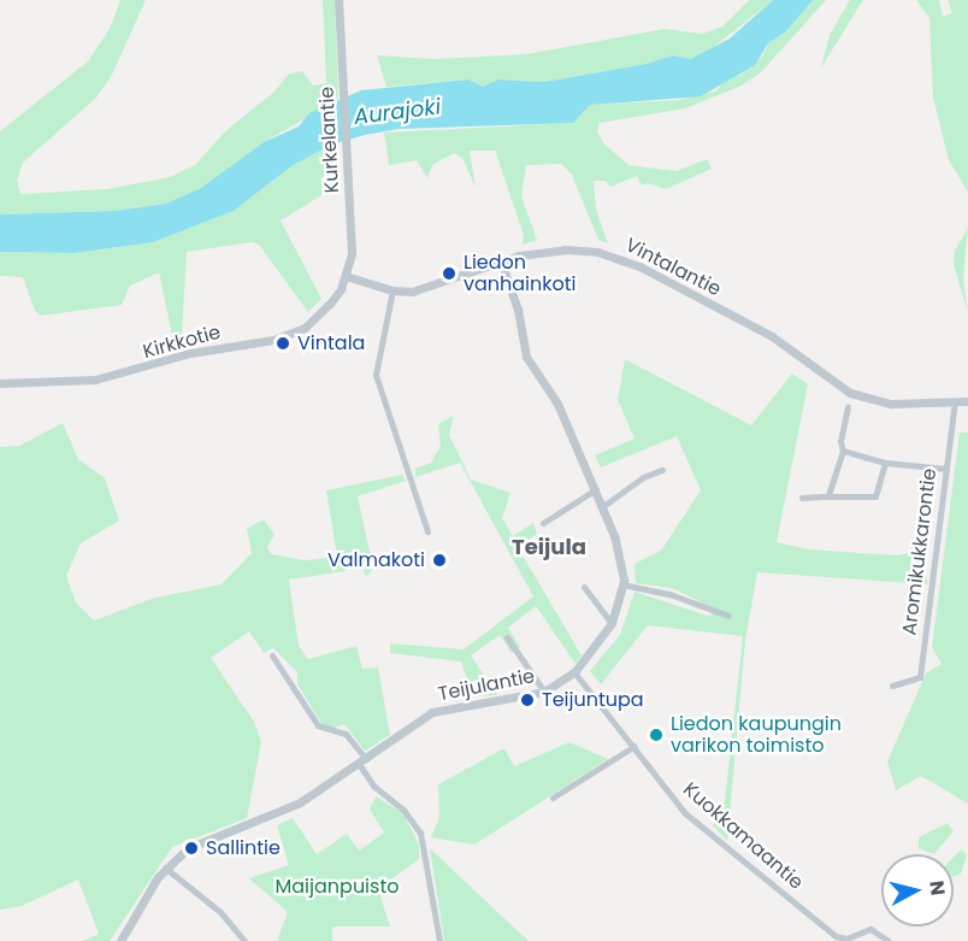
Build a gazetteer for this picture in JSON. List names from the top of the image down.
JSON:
{
  "streets": {
    "street": [
      "Kurkelantie",
      "Vintalantie",
      "Kirkkotie",
      "Aromikukkarontie",
      "Teijulantie",
      "Kuokkamaantie"
    ]
  },
  "crossings": [
    ["Kurkelantie", "Vintalantie"],
    ["Kurkelantie", "Kirkkotie"],
    ["Vintalantie", "Kirkkotie"],
    ["Vintalantie", "Aromikukkarontie"],
    ["Vintalantie", "Teijulantie"],
    ["Teijulantie", "Kuokkamaantie"]
  ],
  "districts": ["Teijula"],
  "water": ["Aurajoki"],
  "parks": ["Maijanpuisto"],
  "places": [
    "Liedon vanhainkoti",
    "Vintala",
    "Valmakoti",
    "Teijuntupa",
    "Liedon kaupungin varikon toimisto",
    "Sallintie"
  ],
  "north": "right"
}
